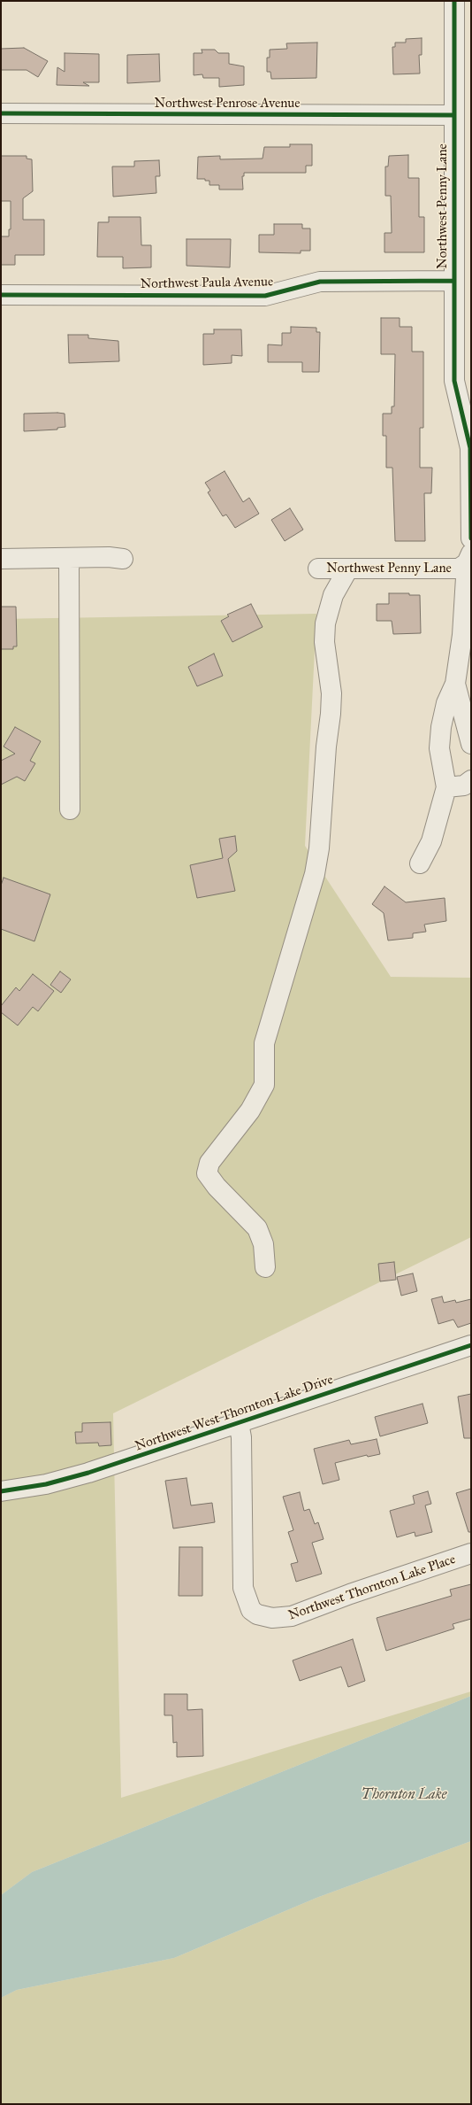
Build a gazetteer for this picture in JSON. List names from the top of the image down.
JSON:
{
  "streets": {
    "street": [
      "Northwest Penrose Avenue",
      "Northwest Penny Lane",
      "Northwest Paula Avenue",
      "Northwest West Thornton Lake Drive",
      "Northwest Thornton Lake Place"
    ]
  },
  "crossings": [
    ["Northwest Penrose Avenue", "Northwest Penny Lane"],
    ["Northwest Penny Lane", "Northwest Paula Avenue"],
    ["Northwest West Thornton Lake Drive", "Northwest Thornton Lake Place"]
  ],
  "water": ["Thornton Lake"]
}
